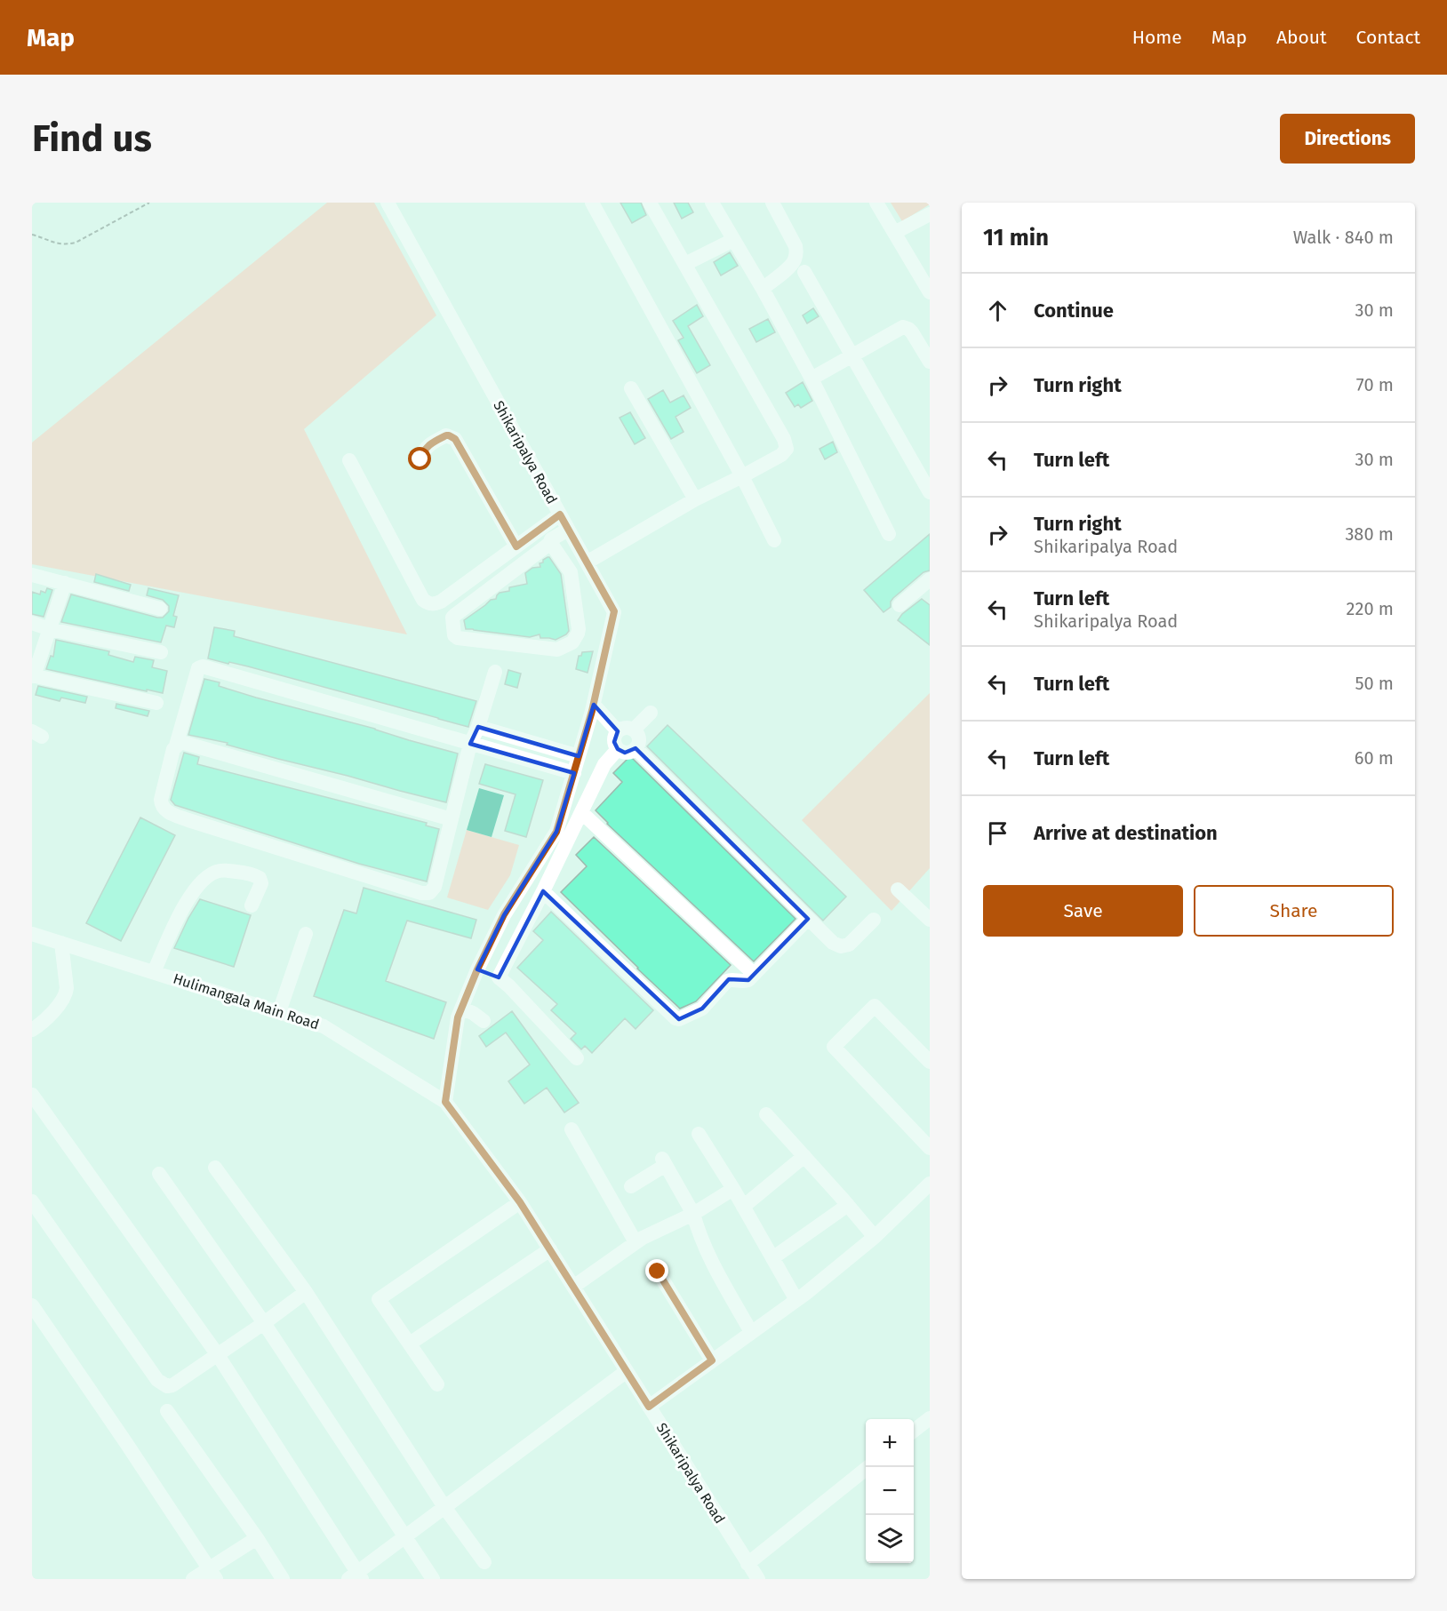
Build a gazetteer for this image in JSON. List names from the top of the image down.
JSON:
{
  "streets": {
    "street": ["Shikaripalya Road", "Hulimangala Main Road"]
  },
  "crossings": [
    ["Shikaripalya Road", "Hulimangala Main Road"]
  ],
  "page": {
    "header": "Map",
    "nav": [
      "Home",
      "Map",
      "About",
      "Contact"
    ],
    "buttons": [
      "Directions",
      ["Save", "Share"]
    ],
    "title": "Find us",
    "heading": ["11 min", "Walk · 840 m"],
    "list": [
      ["Continue", "30 m"],
      ["Turn right", "70 m"],
      ["Turn left", "30 m"],
      ["Turn right", "Shikaripalya Road", "380 m"],
      ["Turn left", "Shikaripalya Road", "220 m"],
      ["Turn left", "50 m"],
      ["Turn left", "60 m"],
      "Arrive at destination"
    ],
    "map_buttons": ["+", "−"]
  }
}
